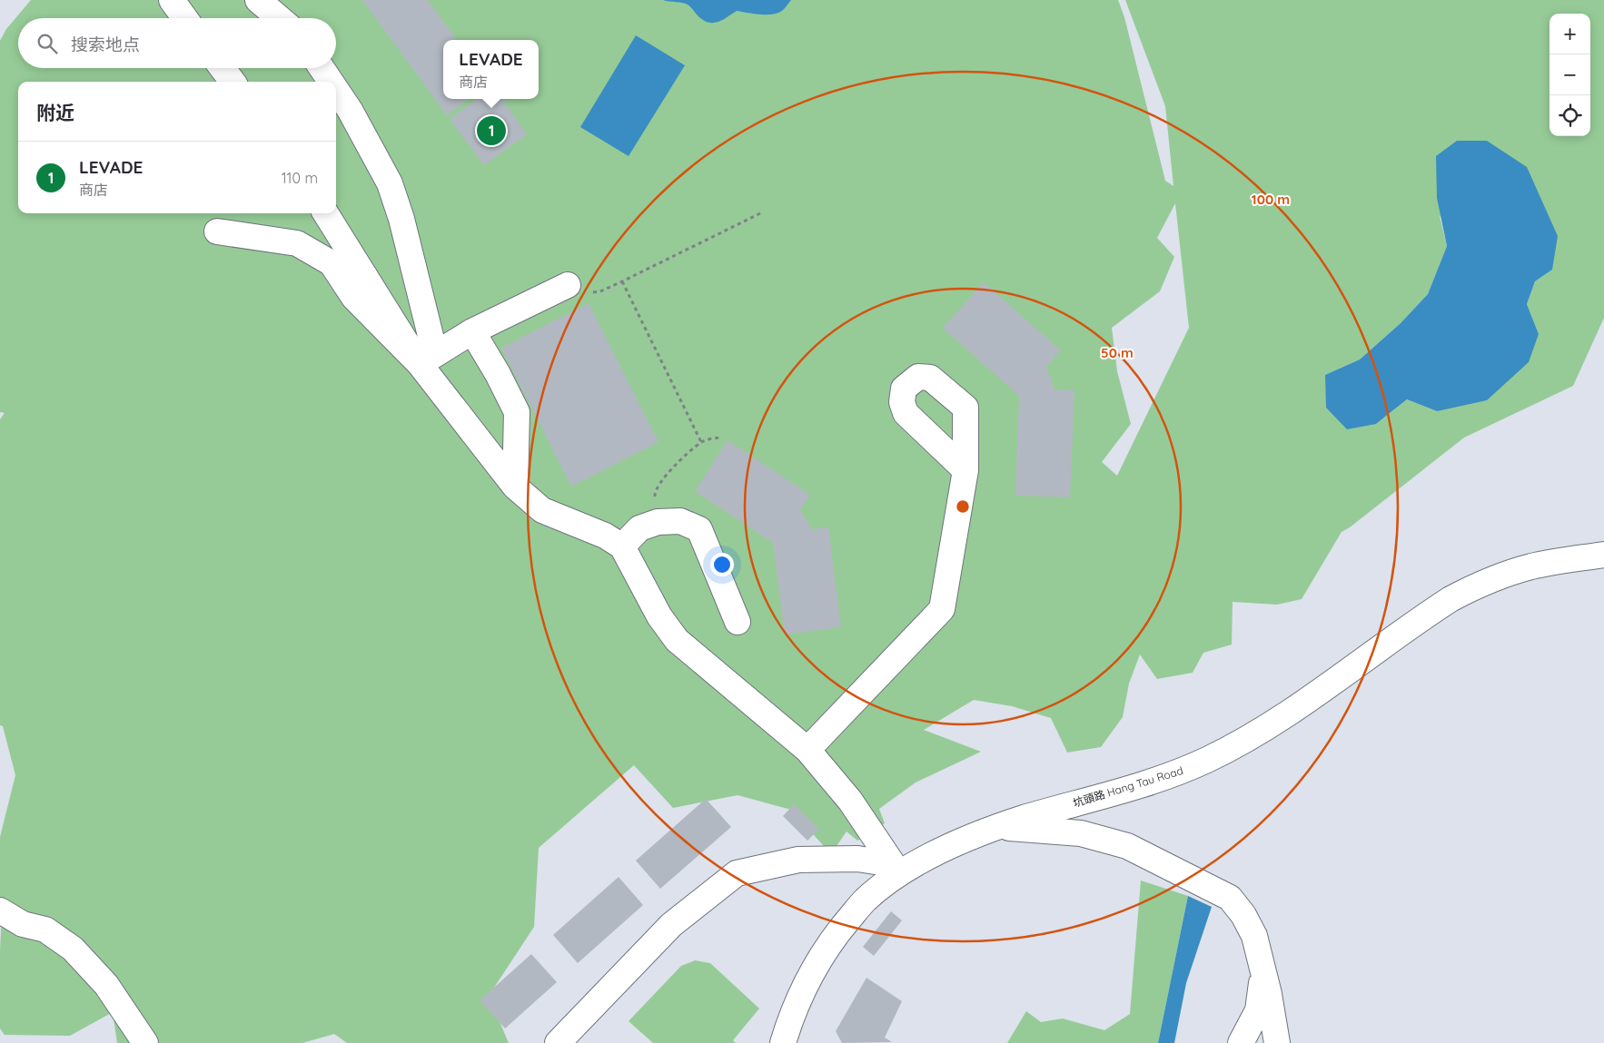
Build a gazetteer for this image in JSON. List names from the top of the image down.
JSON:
{
  "streets": {
    "street": ["坑頭路 Hang Tau Road"]
  },
  "page": {
    "map_buttons": ["+", "−"],
    "search": "搜索地点",
    "popup": ["LEVADE", "商店"],
    "heading": "附近",
    "pins": "1",
    "list": [
      {
        "mark": "1",
        "name": "LEVADE",
        "note": "商店",
        "value": "110 m"
      }
    ]
  },
  "rings": ["100 m", "50 m"]
}
